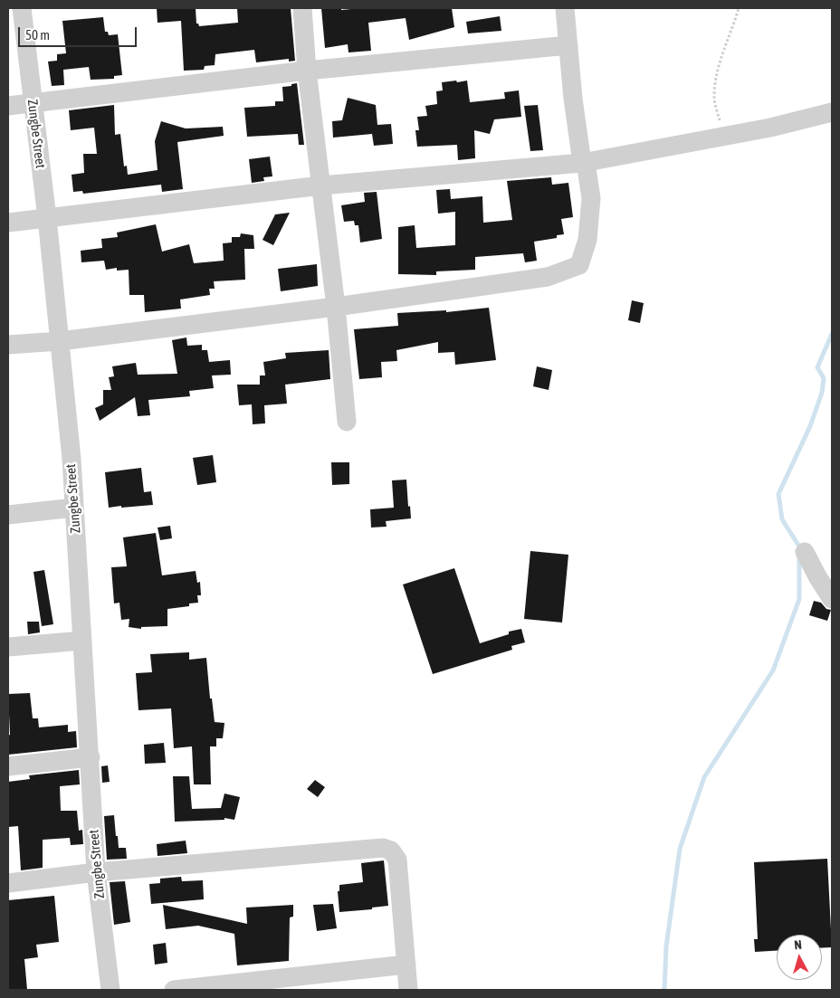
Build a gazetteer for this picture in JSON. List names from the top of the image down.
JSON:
{
  "streets": {
    "street": ["Zungbe Street"]
  },
  "scale_bar": "50 m",
  "north": "top"
}
